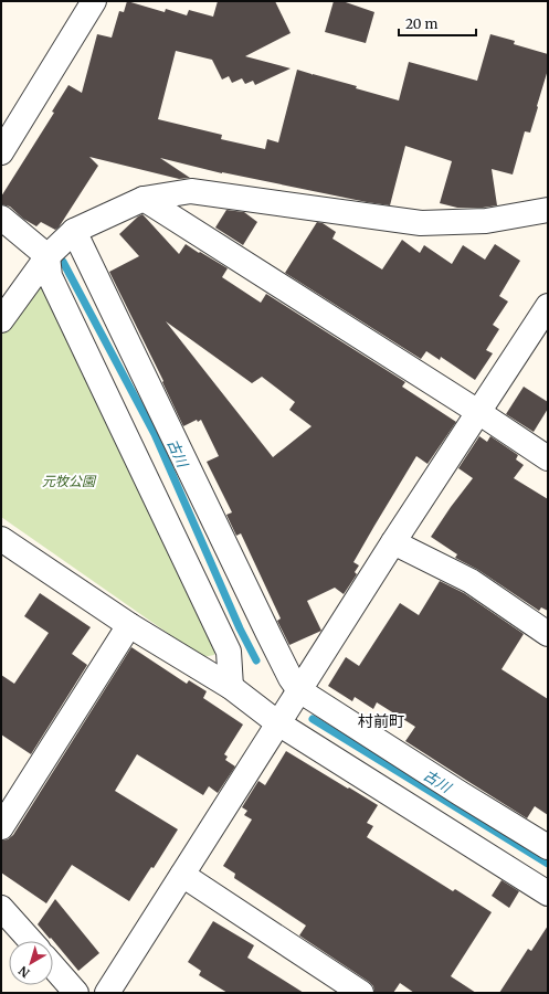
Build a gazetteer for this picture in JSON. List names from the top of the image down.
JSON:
{
  "districts": ["村前町"],
  "water": ["古川"],
  "parks": ["元牧公園"],
  "scale_bar": "20 m",
  "north": "bottom left"
}
